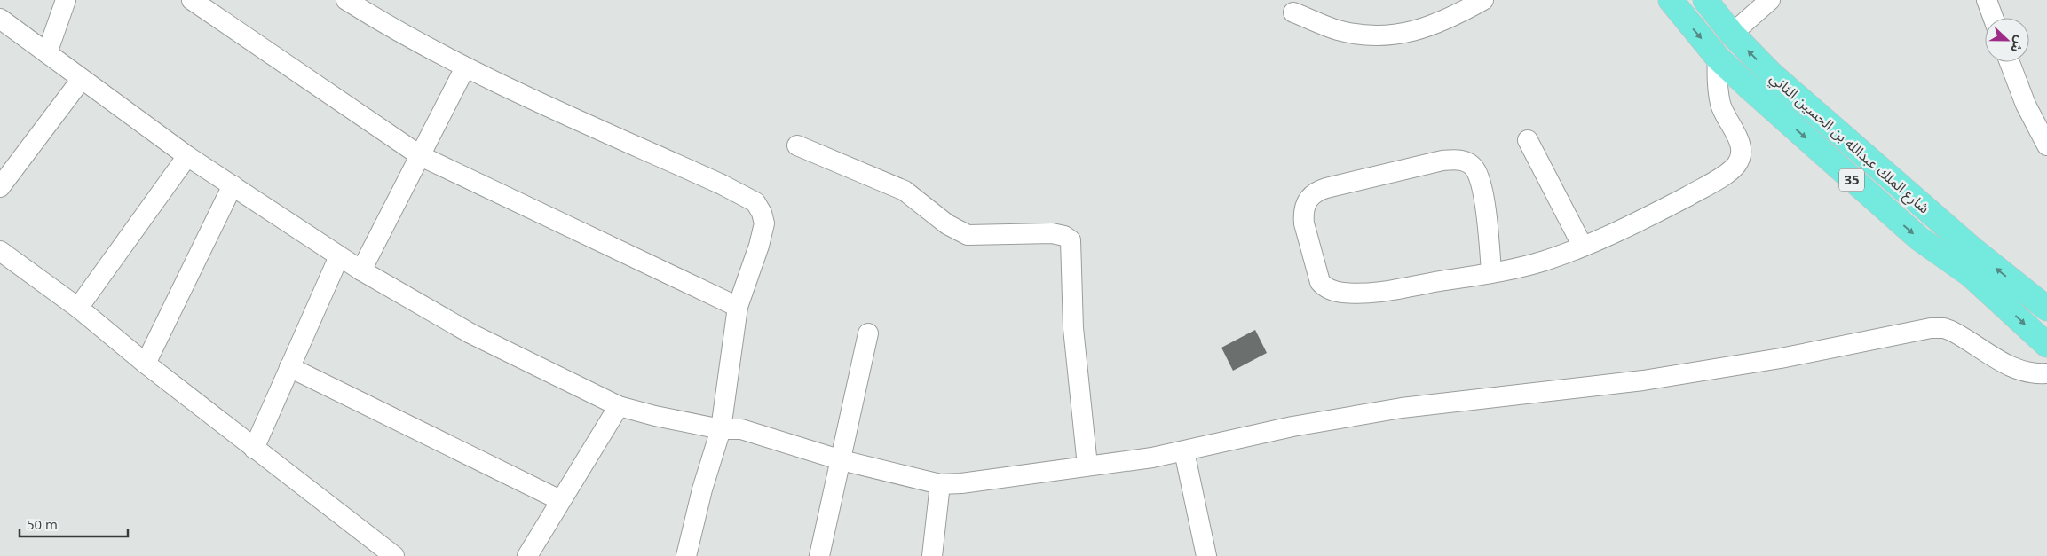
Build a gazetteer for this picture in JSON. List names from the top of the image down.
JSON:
{
  "streets": {
    "highway": ["شارع الملك عبدالله بن الحسين الثاني", "35"]
  },
  "scale_bar": "50 m",
  "north": "right"
}
